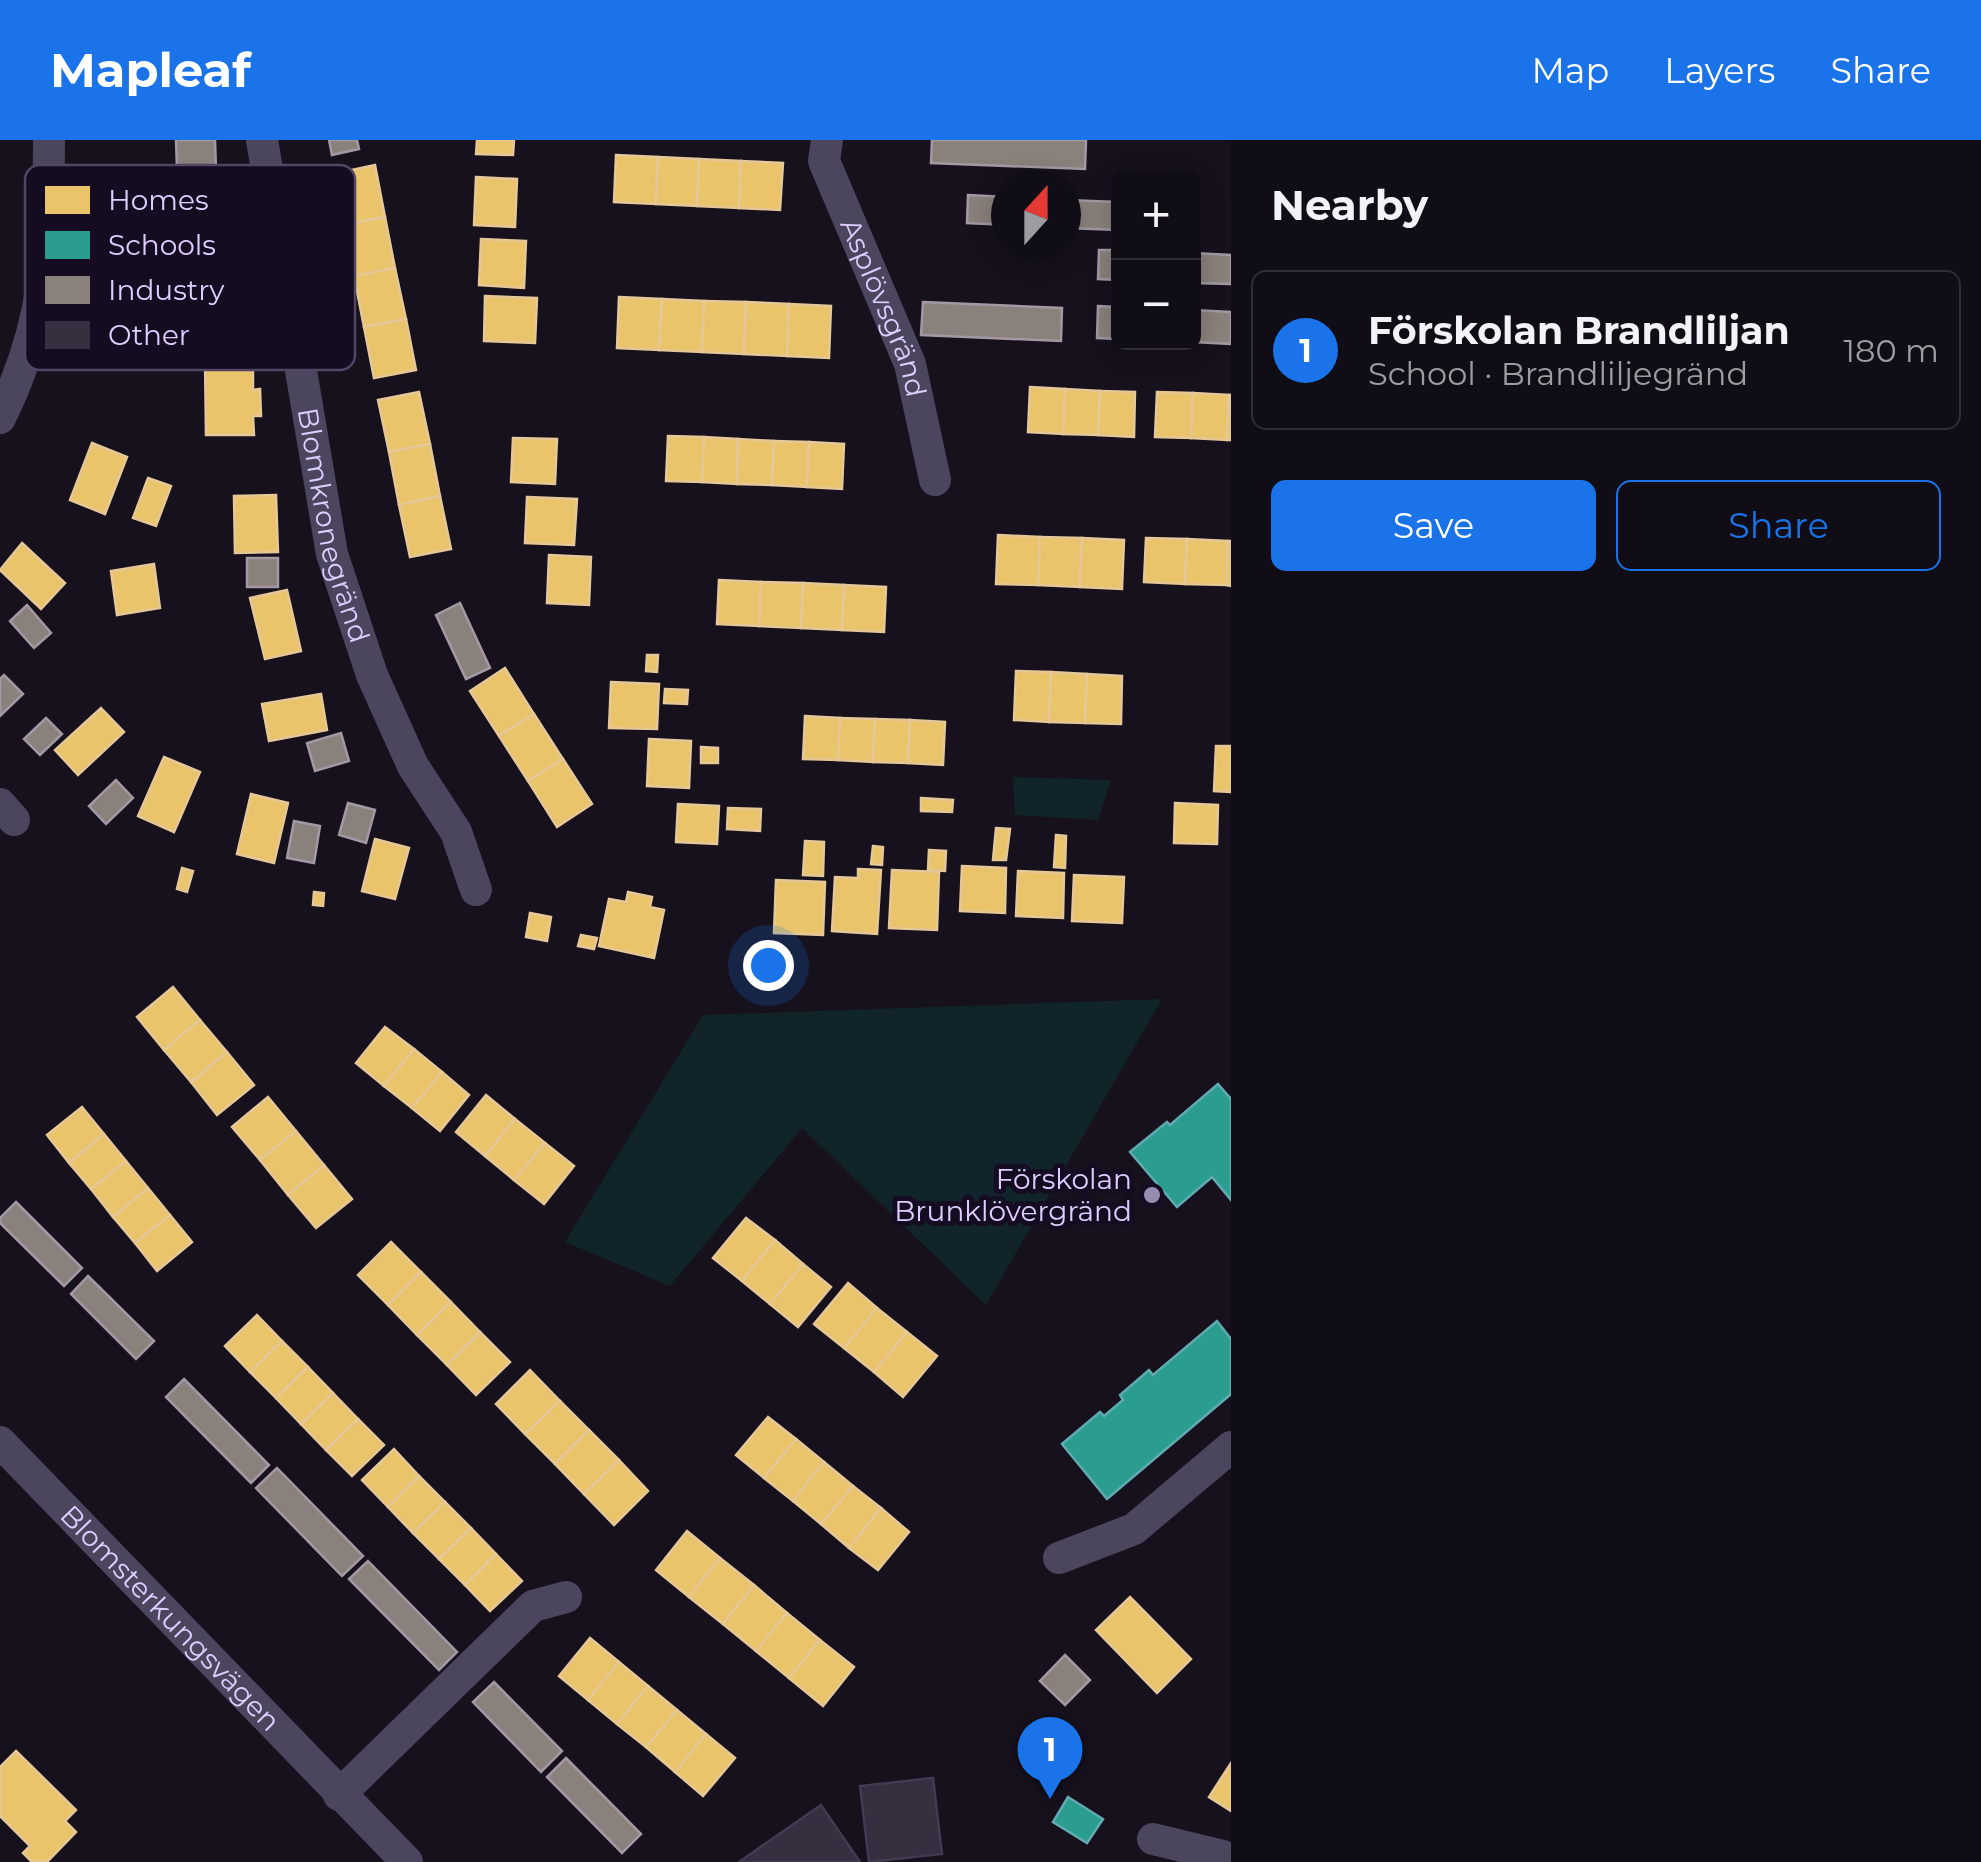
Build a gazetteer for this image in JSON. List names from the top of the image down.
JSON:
{
  "streets": {
    "street": ["Asplövsgränd", "Blomkronegränd", "Blomsterkungsvägen"]
  },
  "places": ["Förskolan Brunklövergränd"],
  "legend": [
    "Homes",
    "Schools",
    "Industry",
    "Other"
  ],
  "north": "top",
  "page": {
    "header": "Mapleaf",
    "nav": ["Map", "Layers", "Share"],
    "heading": "Nearby",
    "map_buttons": ["+", "−"],
    "list": [
      {
        "mark": "1",
        "name": "Förskolan Brandliljan",
        "note": "School · Brandliljegränd",
        "value": "180 m"
      }
    ],
    "buttons": ["Save", "Share"],
    "pins": "1"
  }
}
